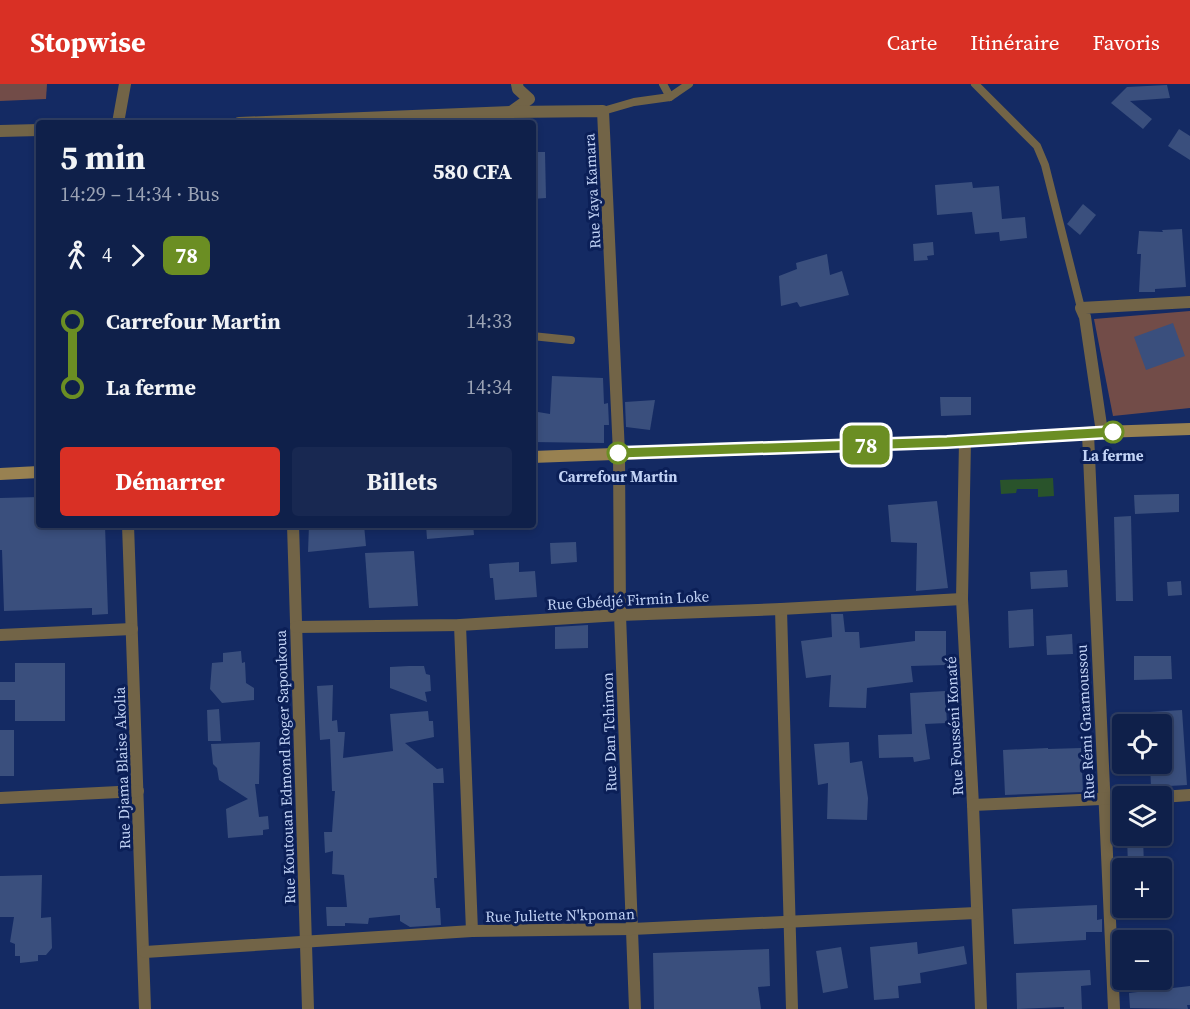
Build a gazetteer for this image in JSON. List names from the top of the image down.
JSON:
{
  "streets": {
    "street": [
      "Rue Yaya Kamara",
      "Rue Gbédjé Firmin Loke",
      "Rue Rémi Gnamoussou",
      "Rue Fousséni Konaté",
      "Rue Dan Tchimon",
      "Rue Koutouan Edmond Roger Sapoukoua",
      "Rue Djama Blaise Akolia",
      "Rue Juliette N'kpoman"
    ]
  },
  "crossings": [
    ["Rue Yaya Kamara", "Rue Dan Tchimon"],
    ["Rue Gbédjé Firmin Loke", "Rue Fousséni Konaté"],
    ["Rue Gbédjé Firmin Loke", "Rue Dan Tchimon"],
    ["Rue Gbédjé Firmin Loke", "Rue Koutouan Edmond Roger Sapoukoua"],
    ["Rue Fousséni Konaté", "Rue Juliette N'kpoman"],
    ["Rue Dan Tchimon", "Rue Juliette N'kpoman"],
    ["Rue Koutouan Edmond Roger Sapoukoua", "Rue Juliette N'kpoman"],
    ["Rue Djama Blaise Akolia", "Rue Juliette N'kpoman"]
  ],
  "places": ["La ferme", "Carrefour Martin"],
  "lines": ["bus line 78"],
  "page": {
    "header": "Stopwise",
    "nav": ["Carte", "Itinéraire", "Favoris"],
    "on_map": "78",
    "heading": ["5 min", "14:29 – 14:34 · Bus", "580 CFA"],
    "legs": ["4", "78"],
    "list": [
      {
        "name": "Carrefour Martin",
        "value": "14:33"
      },
      {
        "name": "La ferme",
        "value": "14:34"
      }
    ],
    "buttons": ["Démarrer", "Billets"],
    "map_buttons": ["+", "−"]
  }
}
